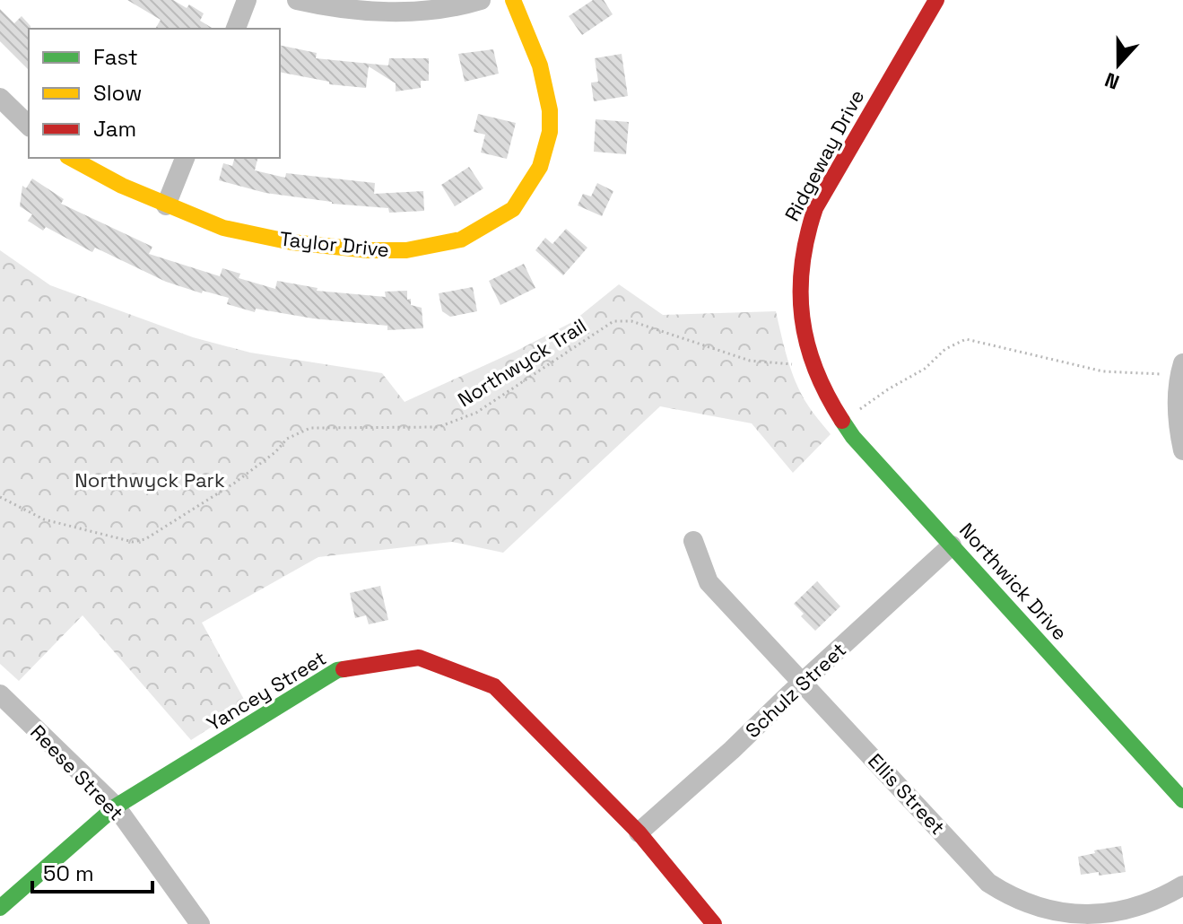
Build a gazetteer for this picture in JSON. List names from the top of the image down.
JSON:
{
  "streets": {
    "street": [
      "Ridgeway Drive",
      "Taylor Drive",
      "Northwick Drive",
      "Schulz Street",
      "Yancey Street",
      "Reese Street",
      "Ellis Street"
    ],
    "path": ["Northwyck Trail"]
  },
  "crossings": [
    ["Ridgeway Drive", "Northwick Drive"],
    ["Northwick Drive", "Schulz Street"],
    ["Schulz Street", "Yancey Street"],
    ["Schulz Street", "Ellis Street"],
    ["Yancey Street", "Reese Street"]
  ],
  "parks": ["Northwyck Park"],
  "legend": ["Fast", "Slow", "Jam"],
  "scale_bar": "50 m",
  "north": "bottom"
}
